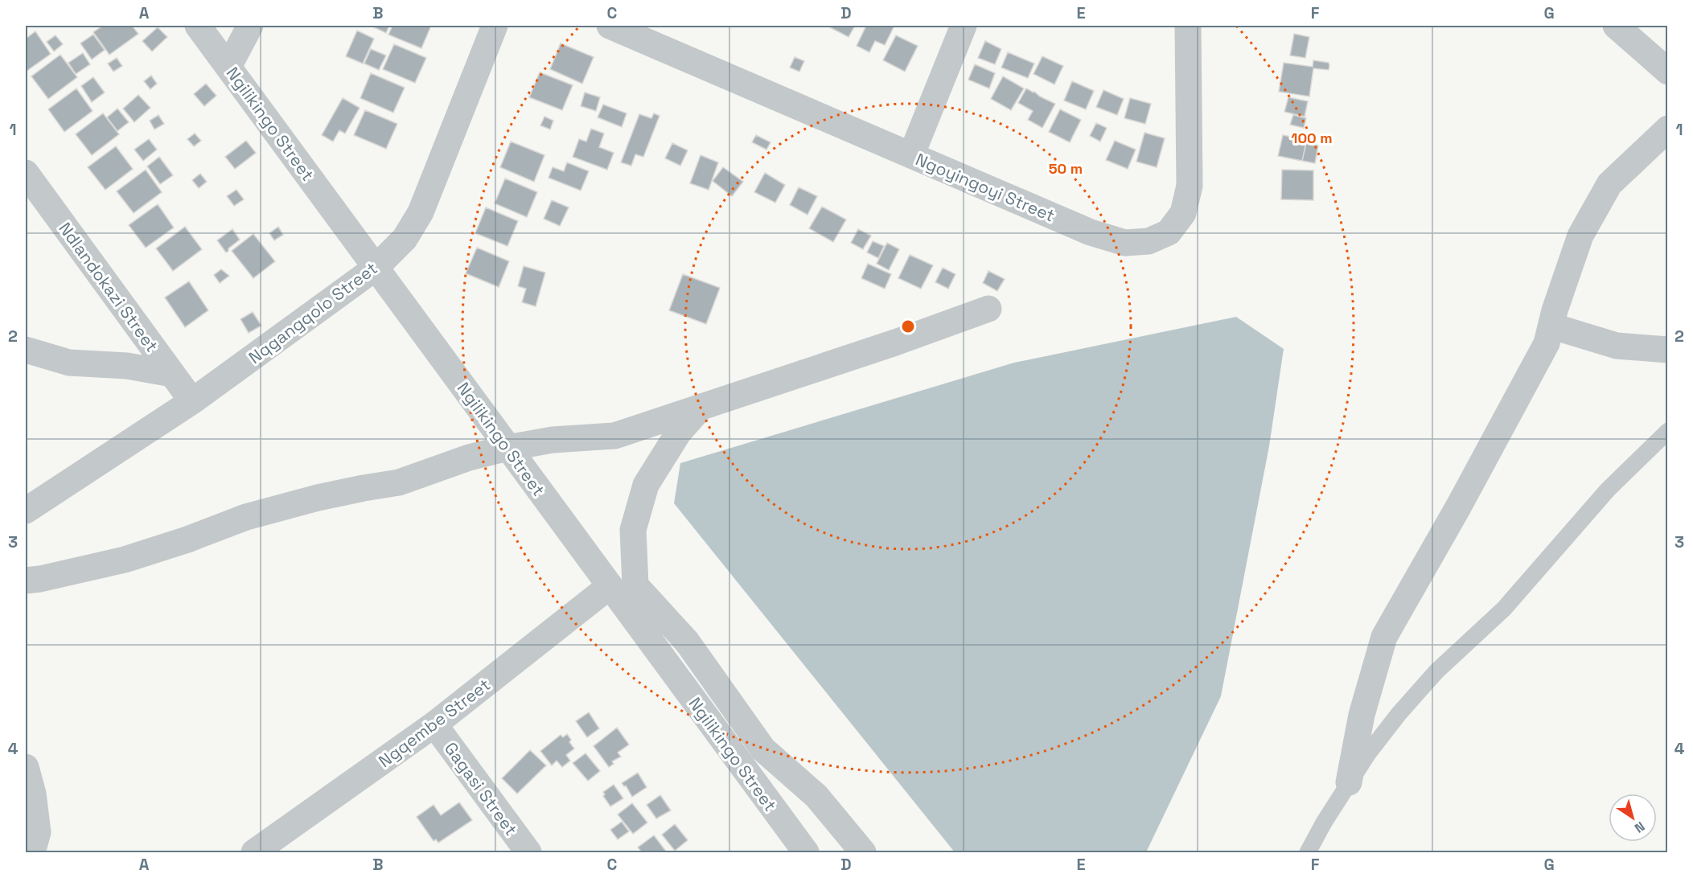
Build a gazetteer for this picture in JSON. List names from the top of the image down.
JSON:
{
  "streets": {
    "street": [
      "Ngilikingo Street",
      "Ngoyingoyi Street",
      "Ndlandokazi Street",
      "Nqgangqolo Street",
      "Ngqembe Street",
      "Gagasi Street"
    ]
  },
  "crossings": [
    ["Ngilikingo Street", "Nqgangqolo Street"],
    ["Ngilikingo Street", "Ngqembe Street"],
    ["Ndlandokazi Street", "Nqgangqolo Street"],
    ["Ngqembe Street", "Gagasi Street"]
  ],
  "north": "bottom right",
  "grid": {
    "columns": [
      "A",
      "B",
      "C",
      "D",
      "E",
      "F",
      "G"
    ],
    "rows": [
      "1",
      "2",
      "3",
      "4"
    ]
  },
  "rings": ["100 m", "50 m"]
}
